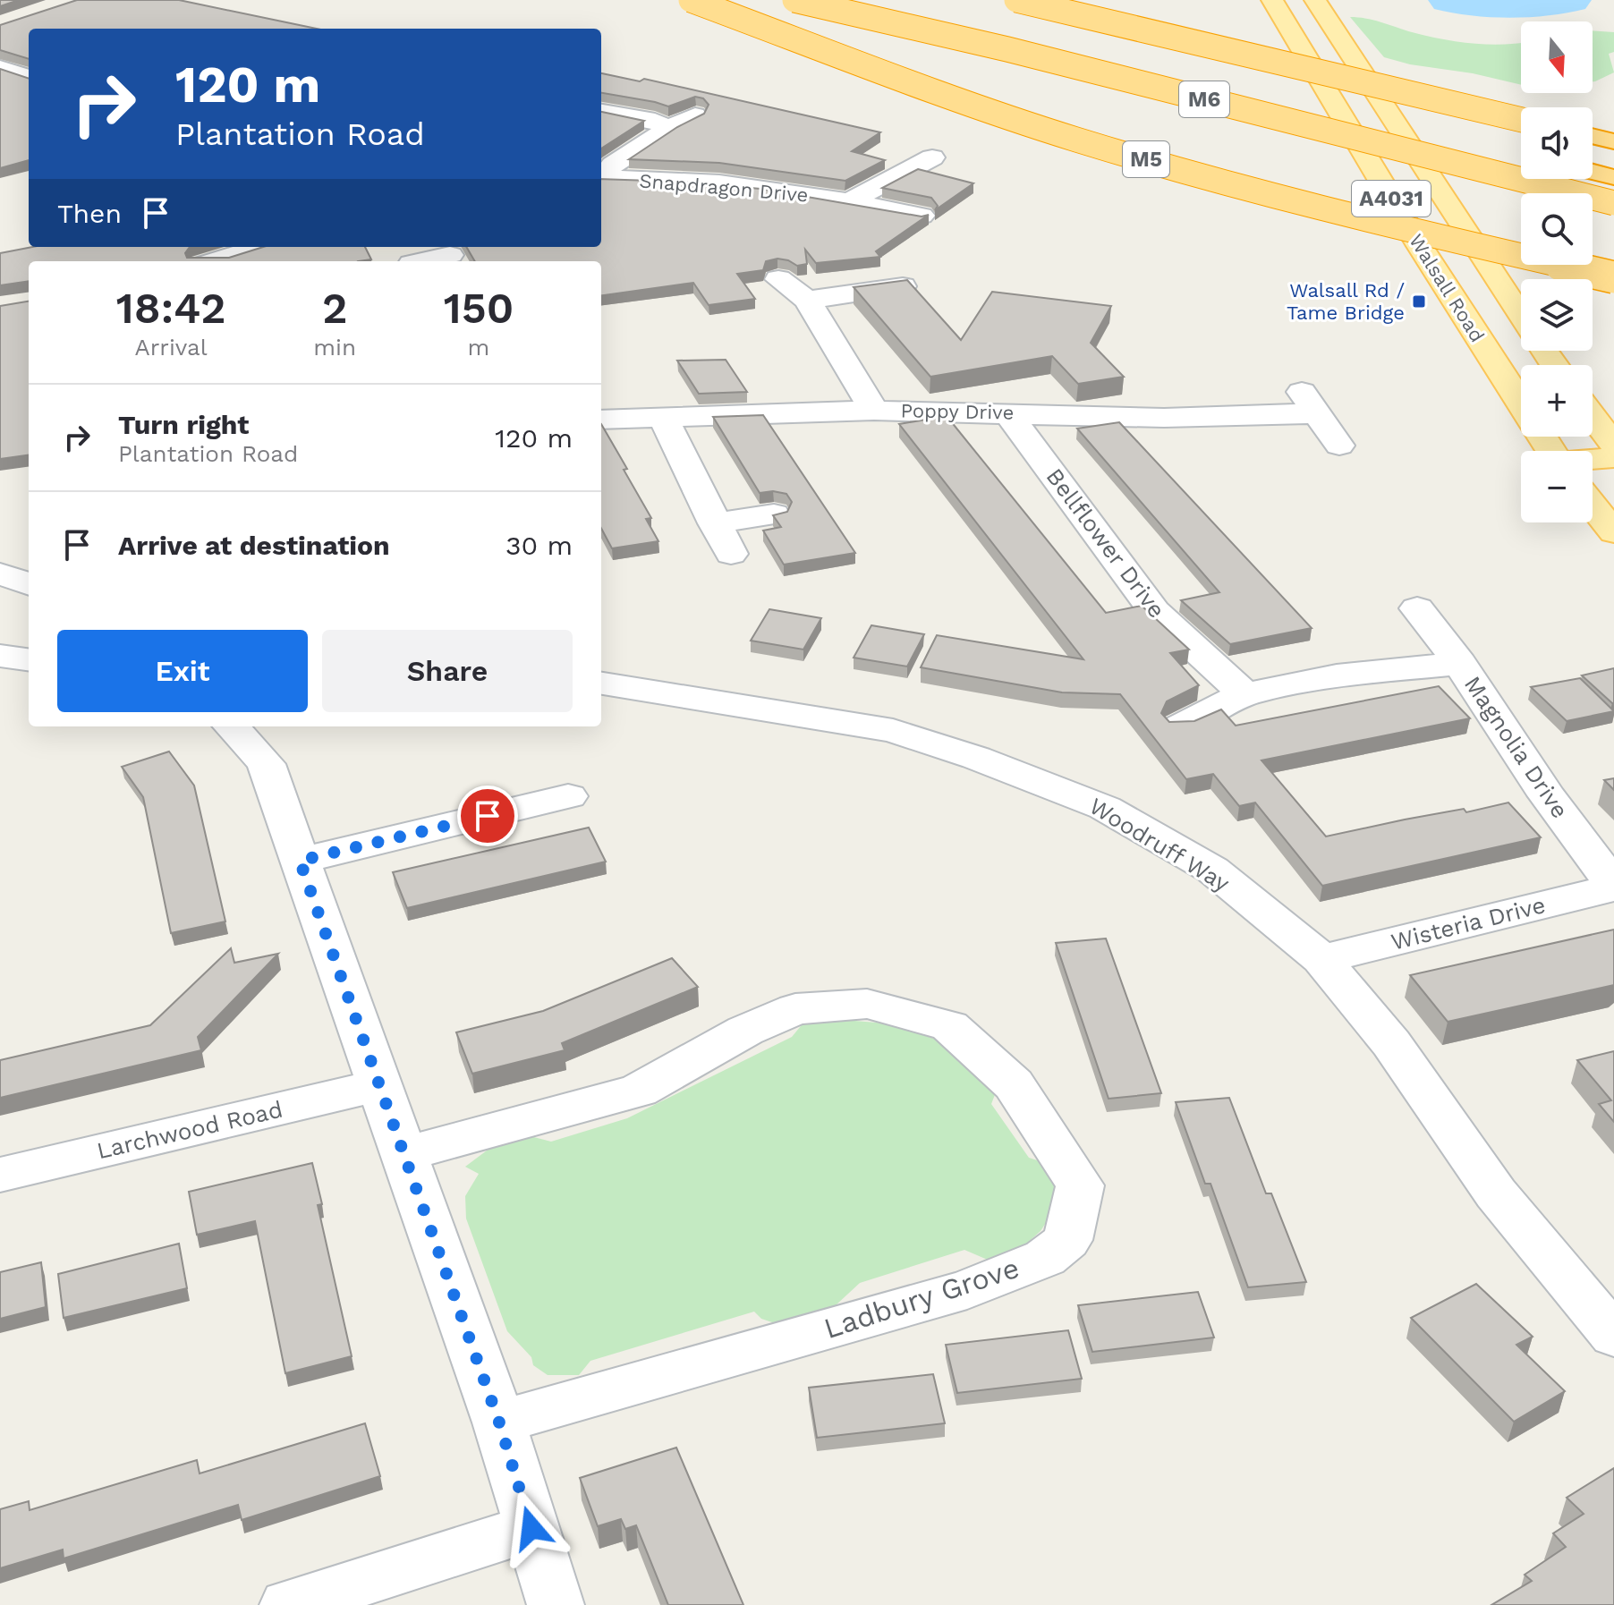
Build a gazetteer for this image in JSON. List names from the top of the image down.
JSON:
{
  "streets": {
    "highway": ["M6", "M5"],
    "main road": ["A4031", "Walsall Road"],
    "street": [
      "Snapdragon Drive",
      "Poppy Drive",
      "Bellflower Drive",
      "Magnolia Drive",
      "Woodruff Way",
      "Wisteria Drive",
      "Larchwood Road",
      "Ladbury Grove"
    ]
  },
  "crossings": [
    ["Poppy Drive", "Bellflower Drive"],
    ["Magnolia Drive", "Wisteria Drive"],
    ["Woodruff Way", "Wisteria Drive"]
  ],
  "places": {
    "transit": ["Walsall Rd / Tame Bridge"]
  },
  "north": "bottom",
  "page": {
    "map_buttons": ["+", "−"],
    "turn": ["120 m", "Plantation Road"],
    "then": "Then",
    "eta": [
      "18:42",
      "Arrival",
      "2",
      "min",
      "150",
      "m"
    ],
    "list": [
      {
        "name": "Turn right",
        "note": "Plantation Road",
        "value": "120 m"
      },
      {
        "name": "Arrive at destination",
        "value": "30 m"
      }
    ],
    "buttons": ["Exit", "Share"]
  }
}
